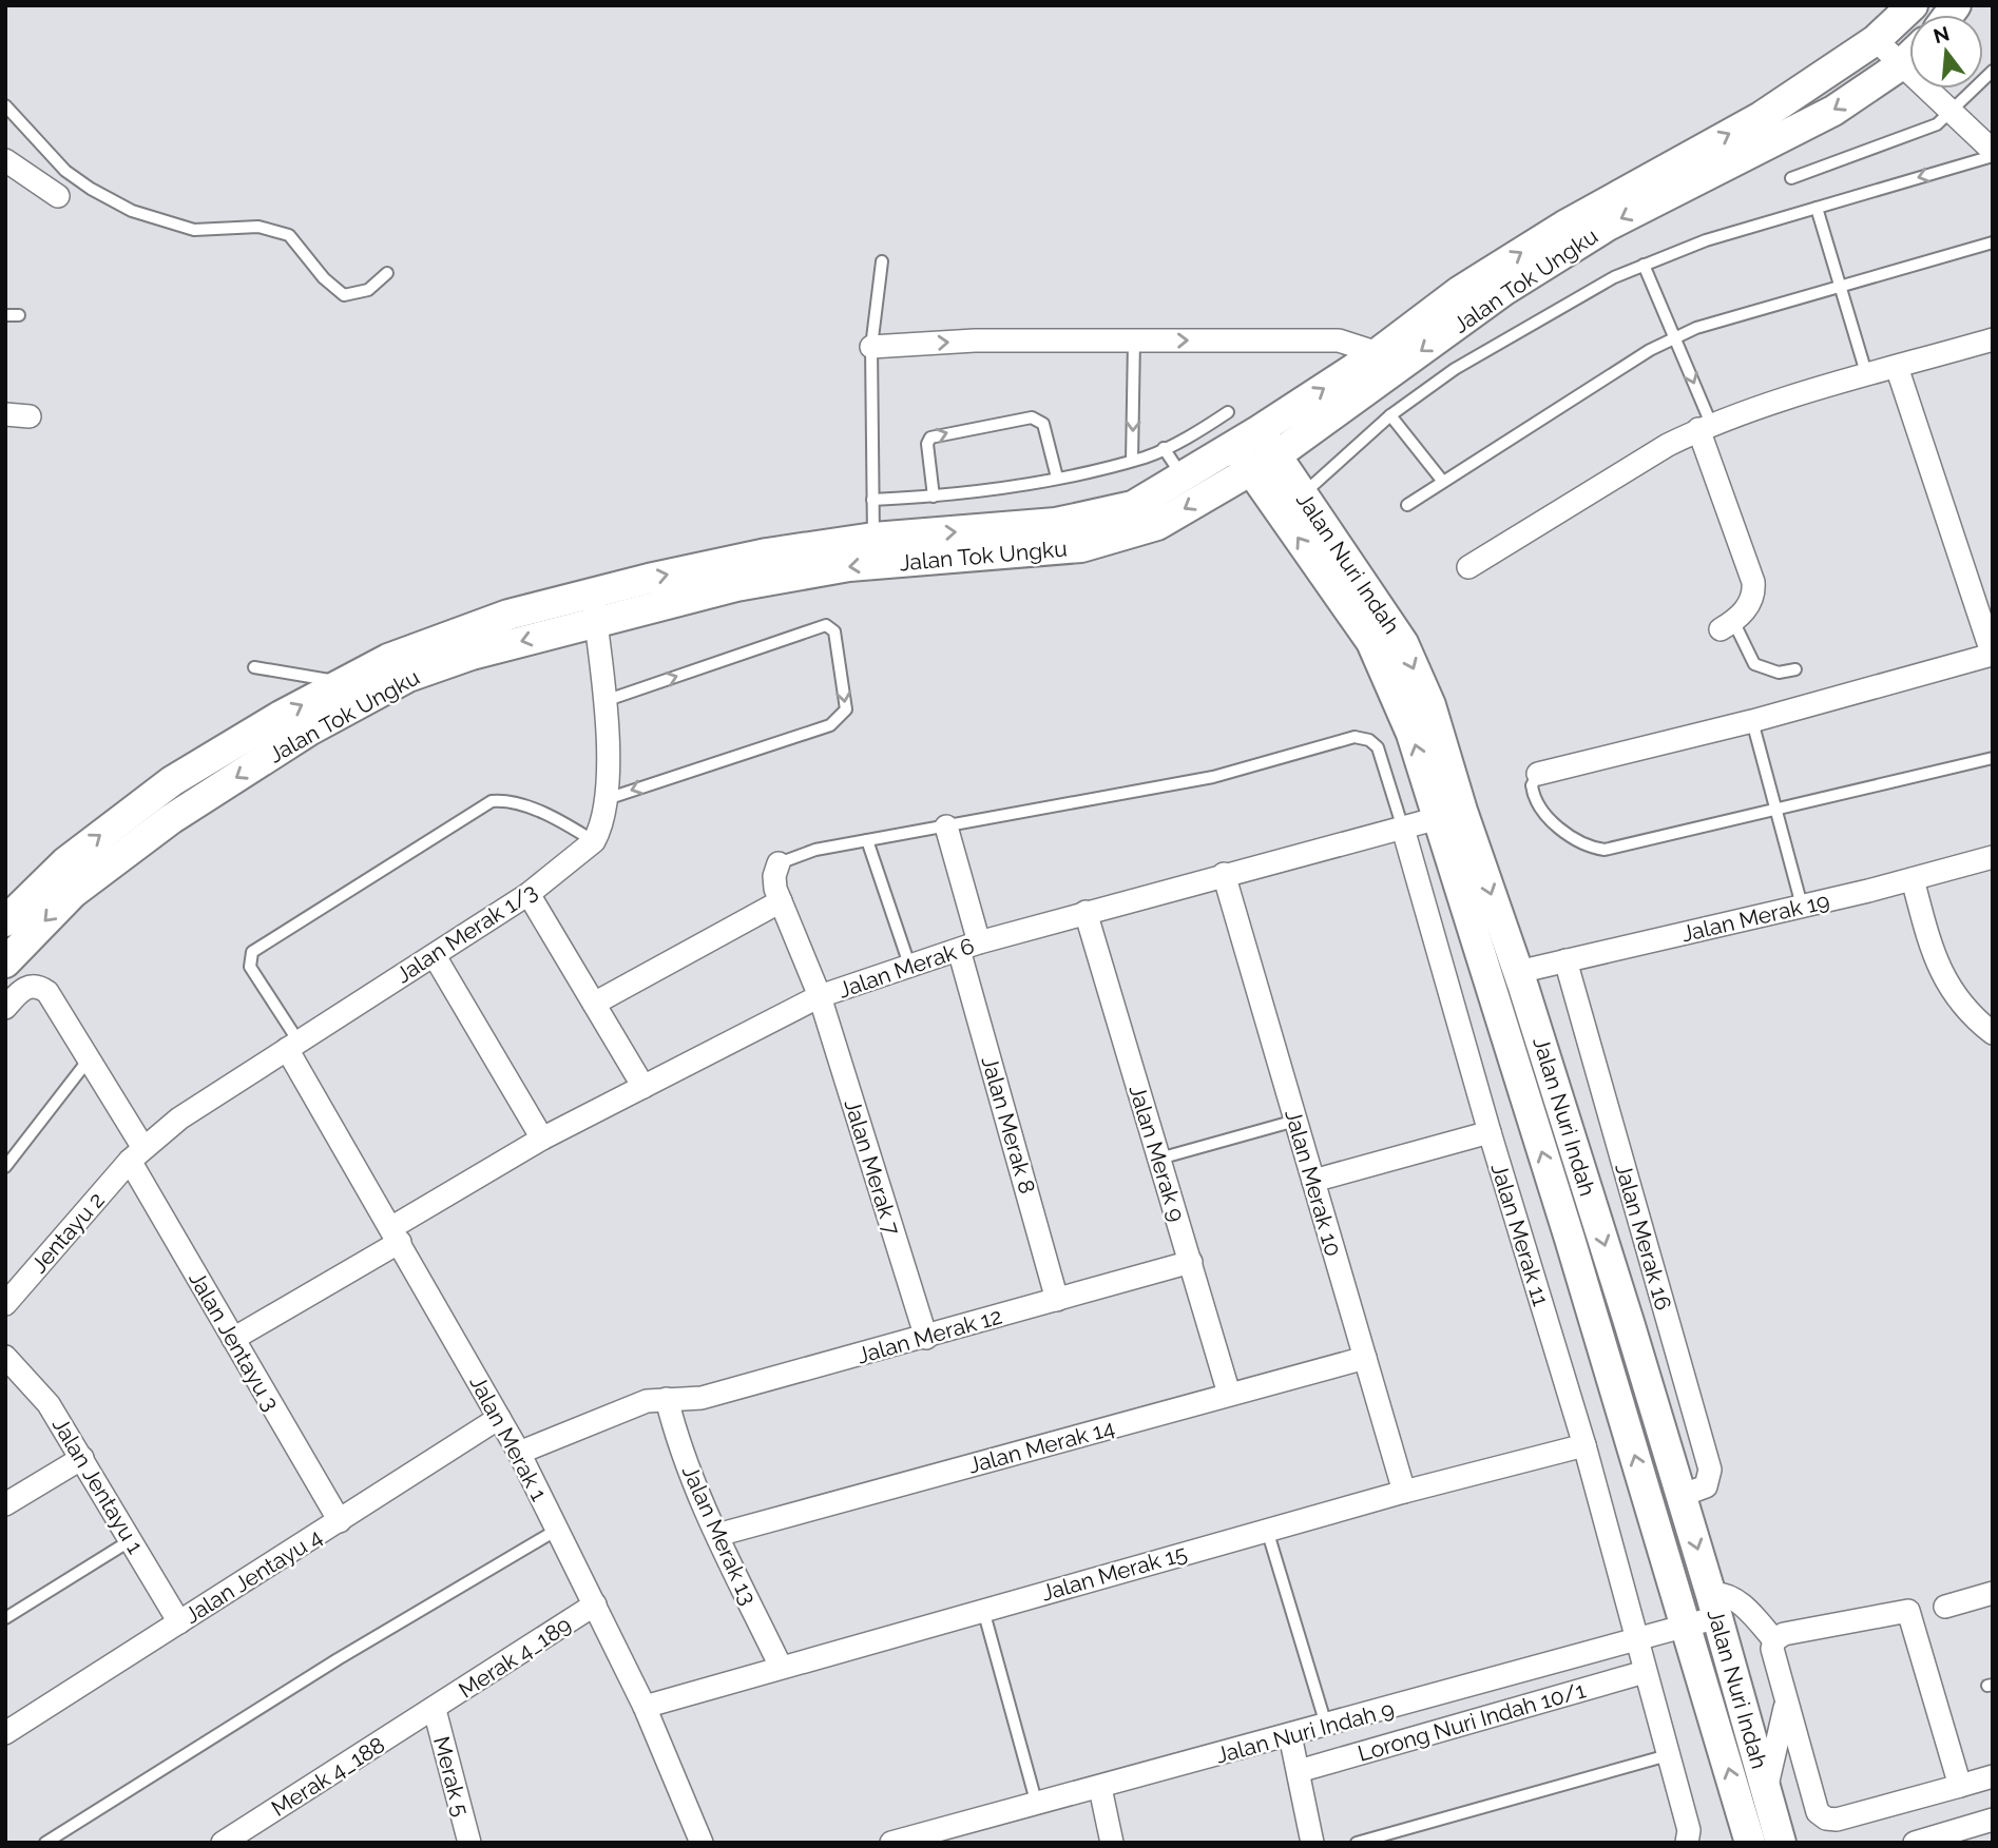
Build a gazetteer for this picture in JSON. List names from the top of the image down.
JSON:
{
  "streets": {
    "main road": ["Jalan Tok Ungku", "Jalan Nuri Indah"],
    "street": [
      "Jalan Merak 19",
      "Jalan Merak 1/3",
      "Jalan Merak 6",
      "Jalan Merak 8",
      "Jalan Merak 9",
      "Jalan Merak 7",
      "Jalan Merak 10",
      "Jentayu 2",
      "Jalan Merak 11",
      "Jalan Merak 16",
      "Jalan Merak 12",
      "Jalan Jentayu 3",
      "Jalan Merak 1",
      "Jalan Merak 14",
      "Jalan Jentayu 1",
      "Jalan Merak 13",
      "Jalan Merak 15",
      "Jalan Jentayu 4",
      "Merak 4_189",
      "Lorong Nuri Indah 10/1",
      "Jalan Nuri Indah 9",
      "Merak 4_188",
      "Merak 5"
    ]
  },
  "crossings": [
    ["Jalan Tok Ungku", "Jalan Nuri Indah"],
    ["Jalan Nuri Indah", "Jalan Merak 19"],
    ["Jalan Nuri Indah", "Jalan Merak 6"],
    ["Jalan Nuri Indah", "Jalan Merak 16"],
    ["Jalan Nuri Indah", "Jalan Nuri Indah 9"],
    ["Jalan Merak 19", "Jalan Merak 16"],
    ["Jalan Merak 1/3", "Jentayu 2"],
    ["Jalan Merak 1/3", "Jalan Jentayu 3"],
    ["Jalan Merak 1/3", "Jalan Merak 1"],
    ["Jalan Merak 6", "Jalan Merak 8"],
    ["Jalan Merak 6", "Jalan Merak 9"],
    ["Jalan Merak 6", "Jalan Merak 7"],
    ["Jalan Merak 6", "Jalan Merak 10"],
    ["Jalan Merak 6", "Jalan Merak 11"],
    ["Jalan Merak 6", "Jalan Jentayu 3"],
    ["Jalan Merak 6", "Jalan Merak 1"],
    ["Jalan Merak 8", "Jalan Merak 12"],
    ["Jalan Merak 9", "Jalan Merak 12"],
    ["Jalan Merak 9", "Jalan Merak 14"],
    ["Jalan Merak 7", "Jalan Merak 12"],
    ["Jalan Merak 10", "Jalan Merak 14"],
    ["Jalan Merak 10", "Jalan Merak 15"],
    ["Jentayu 2", "Jalan Jentayu 3"],
    ["Jalan Merak 11", "Jalan Merak 15"],
    ["Jalan Merak 11", "Lorong Nuri Indah 10/1"],
    ["Jalan Merak 11", "Jalan Nuri Indah 9"],
    ["Jalan Merak 12", "Jalan Merak 1"],
    ["Jalan Merak 12", "Jalan Merak 13"],
    ["Jalan Jentayu 3", "Jalan Jentayu 4"],
    ["Jalan Merak 1", "Jalan Merak 15"],
    ["Jalan Merak 1", "Jalan Jentayu 4"],
    ["Jalan Merak 1", "Merak 4_189"],
    ["Jalan Merak 14", "Jalan Merak 13"],
    ["Jalan Jentayu 1", "Jalan Jentayu 4"],
    ["Jalan Merak 13", "Jalan Merak 15"],
    ["Merak 4_189", "Merak 4_188"],
    ["Merak 4_189", "Merak 5"],
    ["Merak 4_188", "Merak 5"]
  ],
  "north": "top"
}
